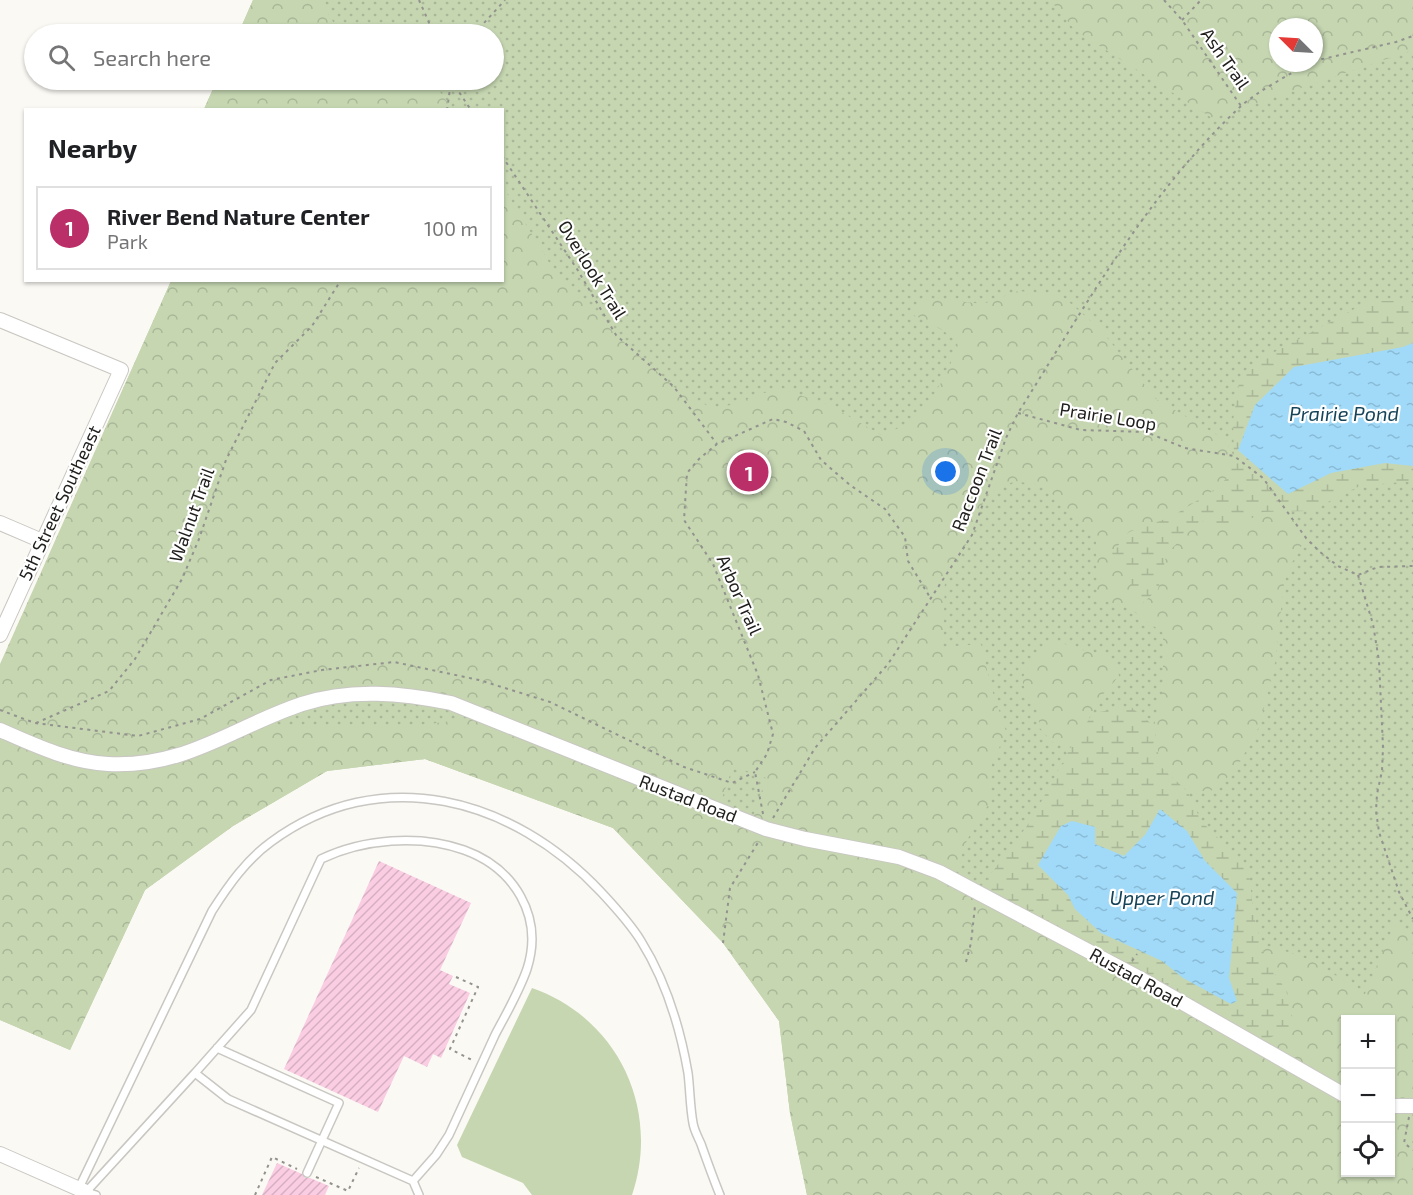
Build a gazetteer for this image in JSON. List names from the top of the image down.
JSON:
{
  "streets": {
    "street": ["5th Street Southeast", "Rustad Road"],
    "path": [
      "Ash Trail",
      "Overlook Trail",
      "Prairie Loop",
      "Raccoon Trail",
      "Walnut Trail",
      "Arbor Trail"
    ]
  },
  "crossings": [
    ["Ash Trail", "Raccoon Trail"],
    ["Overlook Trail", "Arbor Trail"],
    ["Prairie Loop", "Raccoon Trail"],
    ["Raccoon Trail", "Arbor Trail"],
    ["Raccoon Trail", "Rustad Road"]
  ],
  "water": ["Prairie Pond", "Upper Pond"],
  "north": "top left",
  "page": {
    "search": "Search here",
    "heading": "Nearby",
    "list": [
      {
        "mark": "1",
        "name": "River Bend Nature Center",
        "note": "Park",
        "value": "100 m"
      }
    ],
    "pins": "1",
    "map_buttons": ["+", "−"]
  }
}
